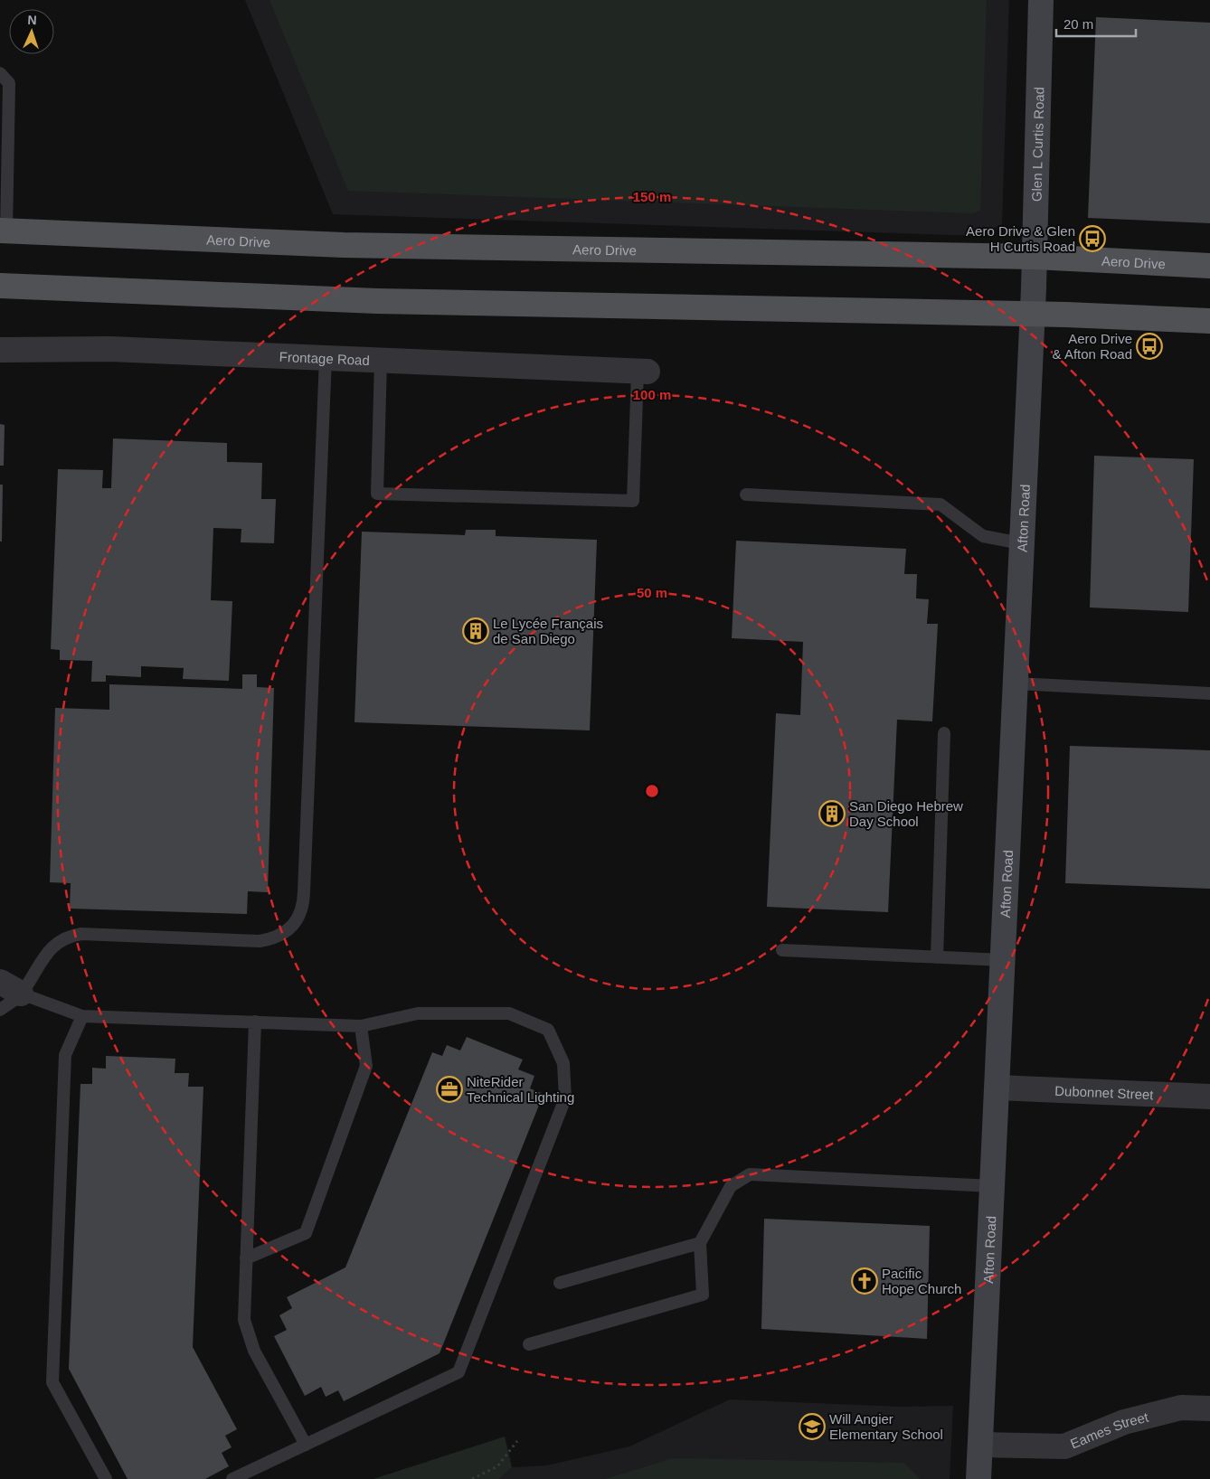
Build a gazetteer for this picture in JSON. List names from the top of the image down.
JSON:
{
  "streets": {
    "main road": ["Aero Drive"],
    "street": [
      "Glen L Curtis Road",
      "Frontage Road",
      "Afton Road",
      "Dubonnet Street",
      "Eames Street"
    ]
  },
  "crossings": [
    ["Glen L Curtis Road", "Aero Drive"],
    ["Glen L Curtis Road", "Afton Road"],
    ["Afton Road", "Dubonnet Street"],
    ["Afton Road", "Eames Street"]
  ],
  "places": {
    "bus stop": ["Aero Drive & Glen H Curtis Road", "Aero Drive & Afton Road"],
    "building": ["Le Lycée Français de San Diego", "San Diego Hebrew Day School"],
    "office": ["NiteRider Technical Lighting"],
    "church": ["Pacific Hope Church"],
    "school or university": ["Will Angier Elementary School"]
  },
  "scale_bar": "20 m",
  "north": "top",
  "rings": ["150 m", "100 m", "50 m"]
}
